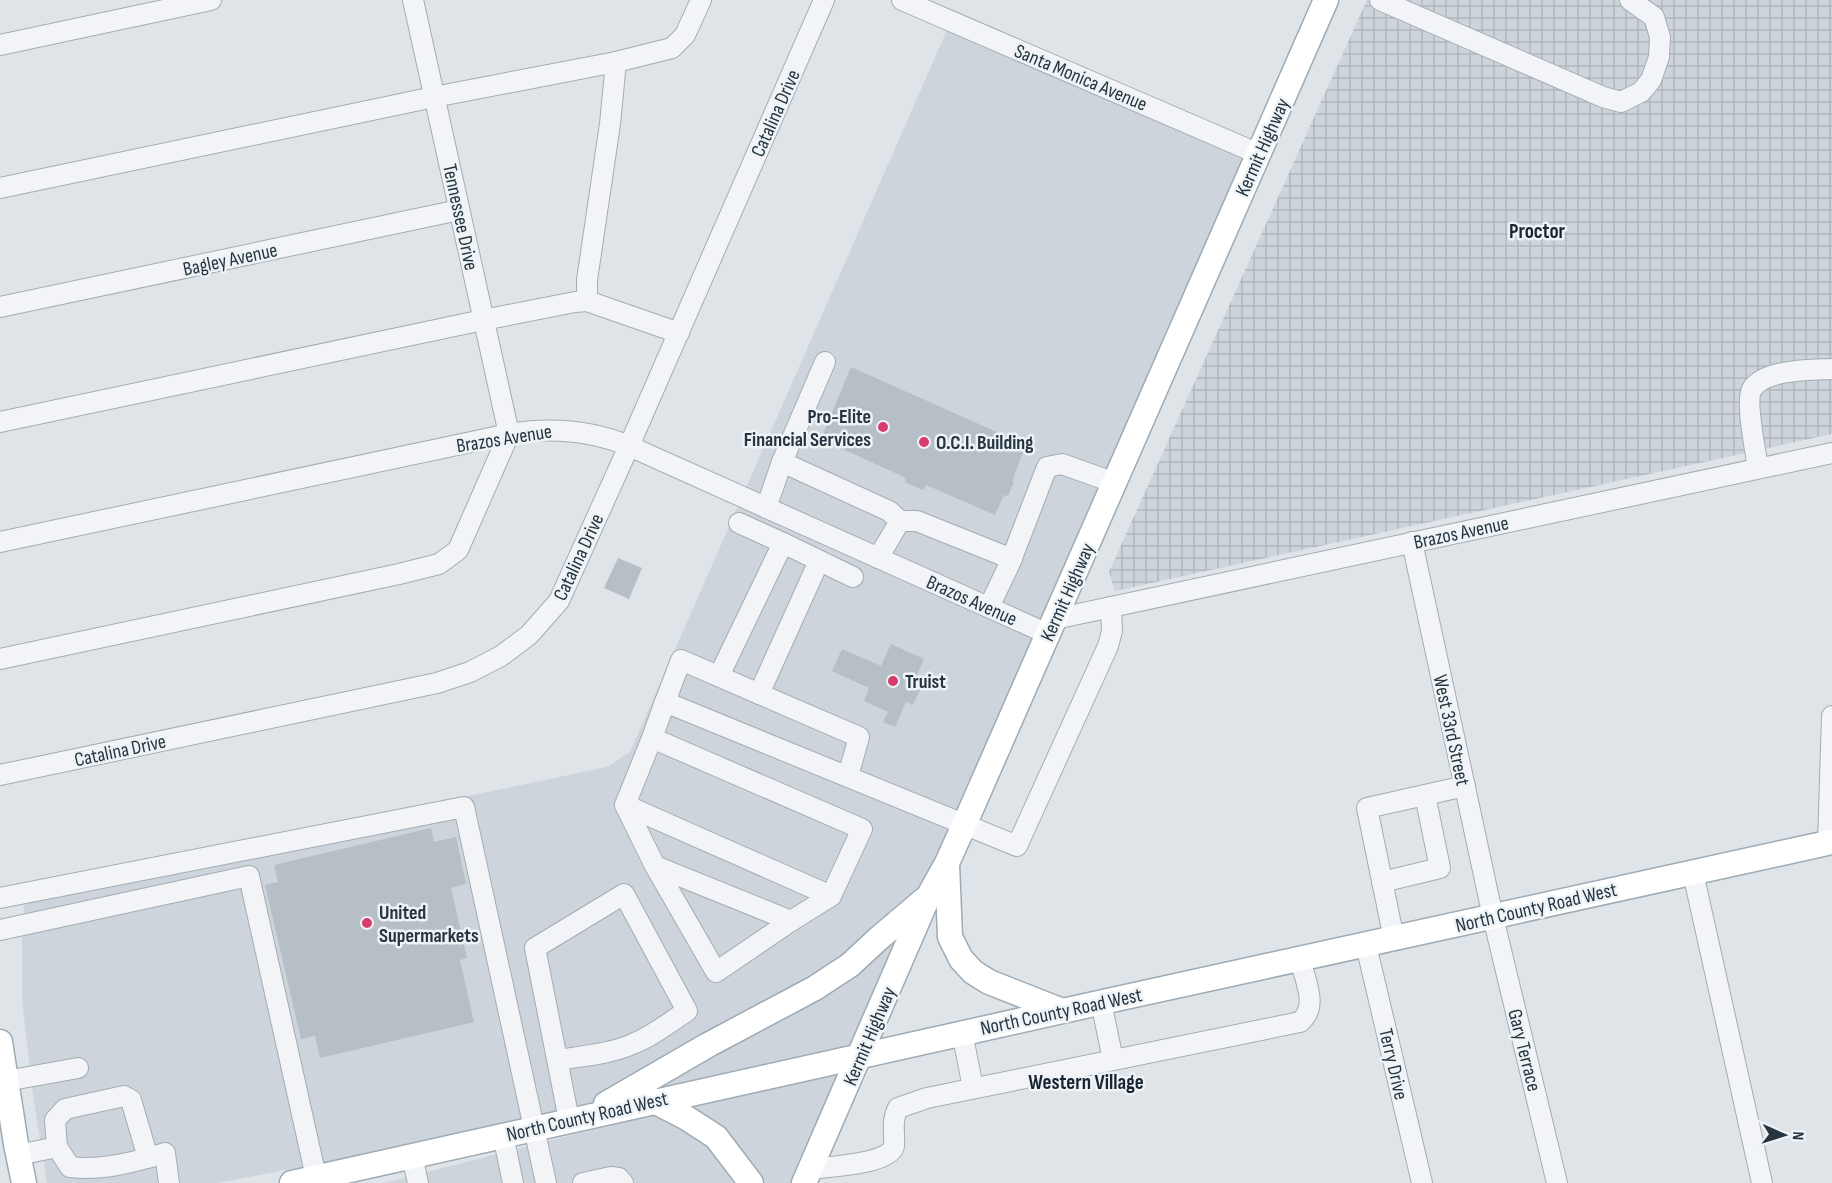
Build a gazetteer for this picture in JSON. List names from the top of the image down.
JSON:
{
  "streets": {
    "main road": ["Kermit Highway", "North County Road West"],
    "street": [
      "Santa Monica Avenue",
      "Catalina Drive",
      "Tennessee Drive",
      "Bagley Avenue",
      "Brazos Avenue",
      "West 33rd Street",
      "Gary Terrace",
      "Terry Drive"
    ]
  },
  "crossings": [
    ["Santa Monica Avenue", "Kermit Highway"],
    ["Catalina Drive", "Brazos Avenue"],
    ["Kermit Highway", "Brazos Avenue"],
    ["Kermit Highway", "North County Road West"],
    ["Tennessee Drive", "Bagley Avenue"],
    ["Tennessee Drive", "Brazos Avenue"],
    ["Brazos Avenue", "West 33rd Street"],
    ["West 33rd Street", "North County Road West"],
    ["West 33rd Street", "Gary Terrace"],
    ["North County Road West", "Gary Terrace"],
    ["North County Road West", "Terry Drive"]
  ],
  "districts": ["Proctor", "Western Village"],
  "places": [
    "Pro-Elite Financial Services",
    "O.C.I. Building",
    "Truist",
    "United Supermarkets"
  ],
  "north": "right"
}
